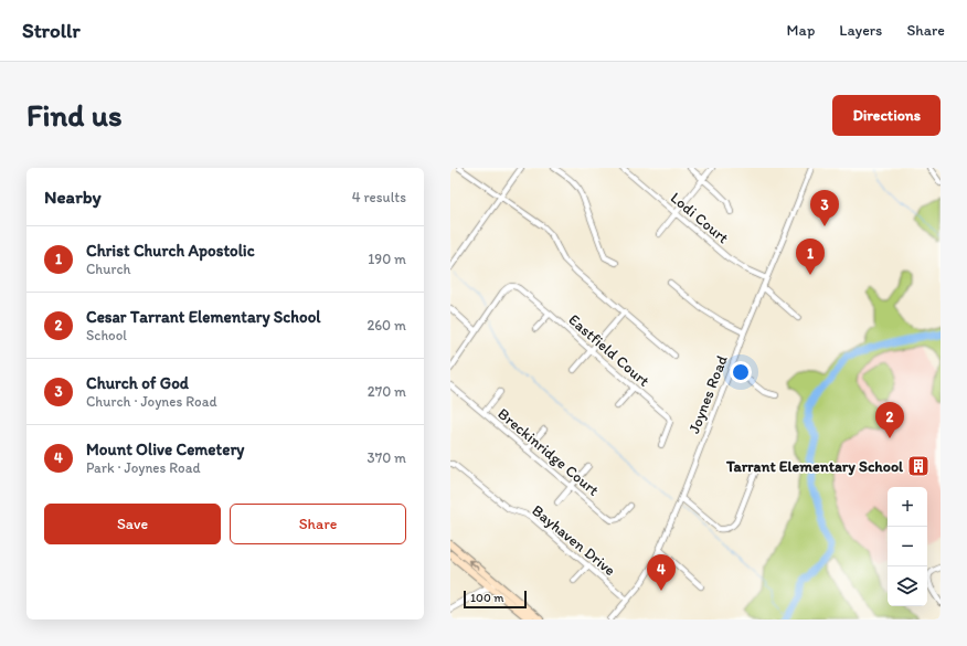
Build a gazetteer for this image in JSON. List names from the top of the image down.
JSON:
{
  "streets": {
    "street": [
      "Lodi Court",
      "Eastfield Court",
      "Joynes Road",
      "Breckinridge Court",
      "Bayhaven Drive"
    ]
  },
  "crossings": [
    ["Lodi Court", "Joynes Road"],
    ["Joynes Road", "Bayhaven Drive"]
  ],
  "places": {
    "building": ["Tarrant Elementary School"]
  },
  "scale_bar": "100 m",
  "page": {
    "header": "Strollr",
    "nav": ["Map", "Layers", "Share"],
    "buttons": [
      "Directions",
      ["Save", "Share"]
    ],
    "title": "Find us",
    "heading": ["Nearby", "4 results"],
    "pins": [
      "3",
      "1",
      "2",
      "4"
    ],
    "list": [
      {
        "mark": "1",
        "name": "Christ Church Apostolic",
        "note": "Church",
        "value": "190 m"
      },
      {
        "mark": "2",
        "name": "Cesar Tarrant Elementary School",
        "note": "School",
        "value": "260 m"
      },
      {
        "mark": "3",
        "name": "Church of God",
        "note": "Church · Joynes Road",
        "value": "270 m"
      },
      {
        "mark": "4",
        "name": "Mount Olive Cemetery",
        "note": "Park · Joynes Road",
        "value": "370 m"
      }
    ],
    "map_buttons": ["+", "−"],
    "scale": "100 m"
  }
}
